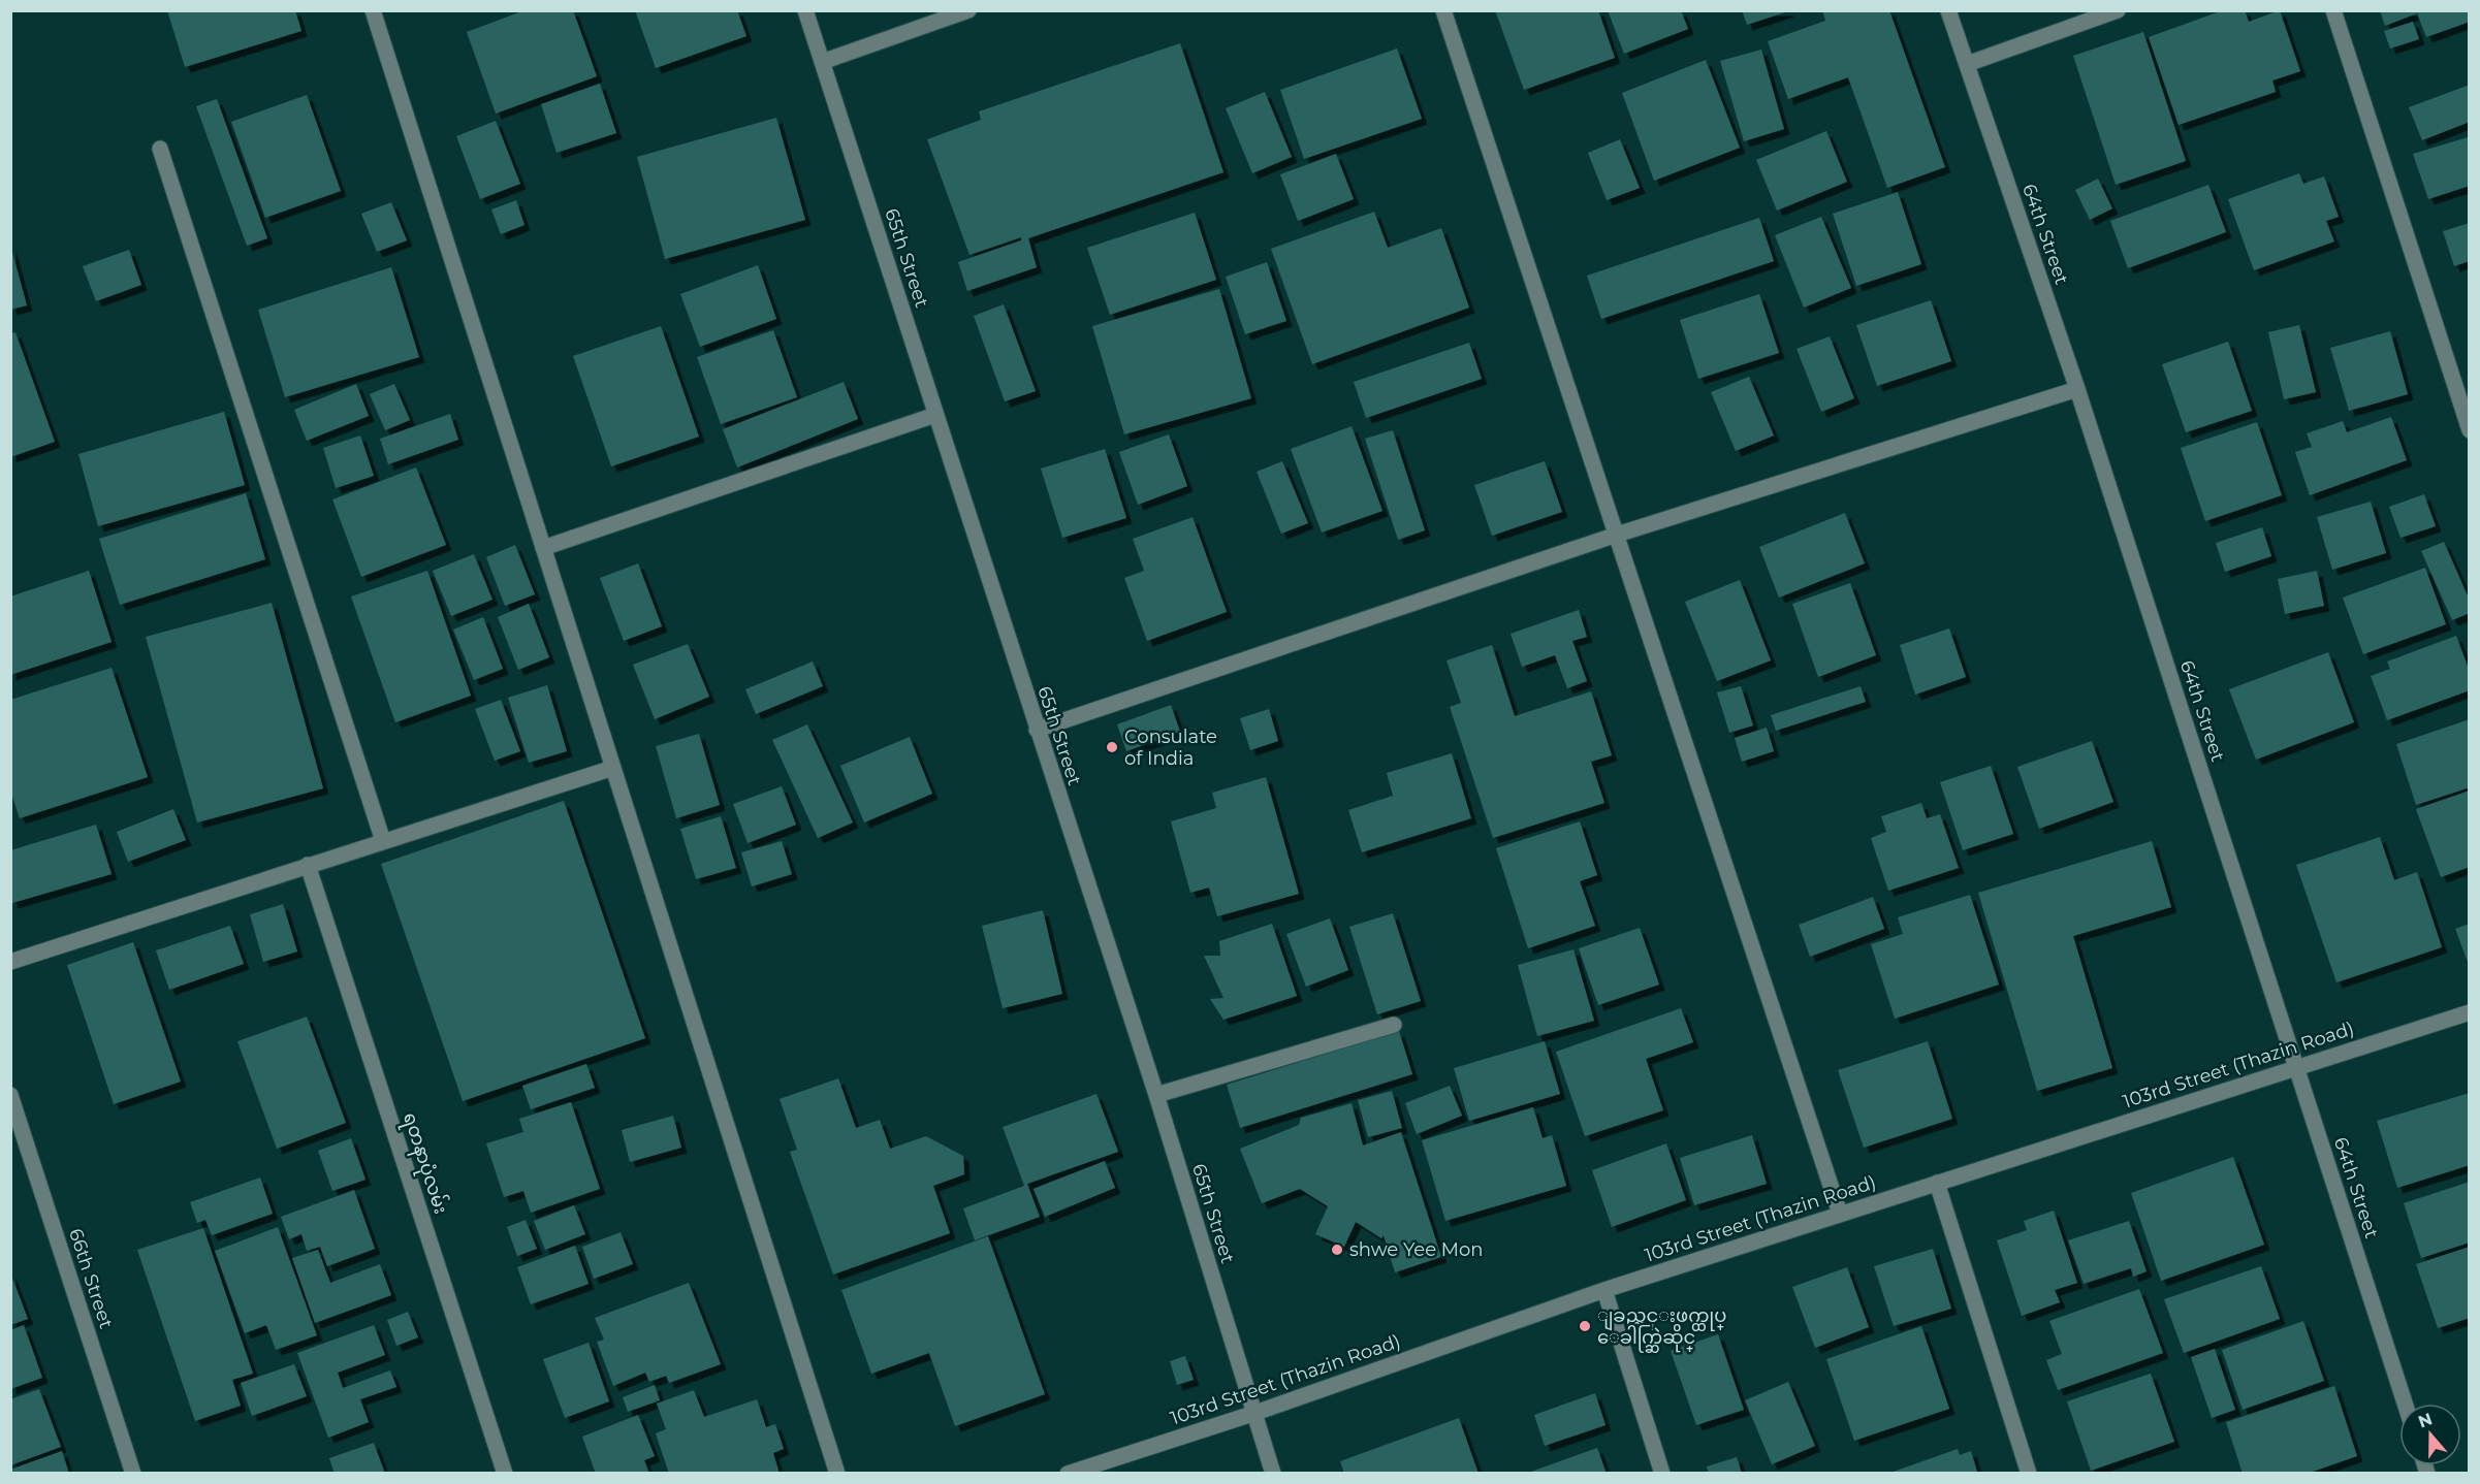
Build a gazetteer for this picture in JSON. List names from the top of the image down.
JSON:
{
  "streets": {
    "street": [
      "64th Street",
      "65th Street",
      "103rd Street (Thazin Road)",
      "ရတနာပုံလမ်း",
      "66th Street"
    ]
  },
  "crossings": [
    ["64th Street", "103rd Street (Thazin Road)"],
    ["65th Street", "103rd Street (Thazin Road)"]
  ],
  "places": ["Consulate of India", "shwe Yee Mon", "ျခည္လင္းဖက္ထုပ္ ေခါက္ဆြဲဆိုင္"],
  "north": "top"
}
